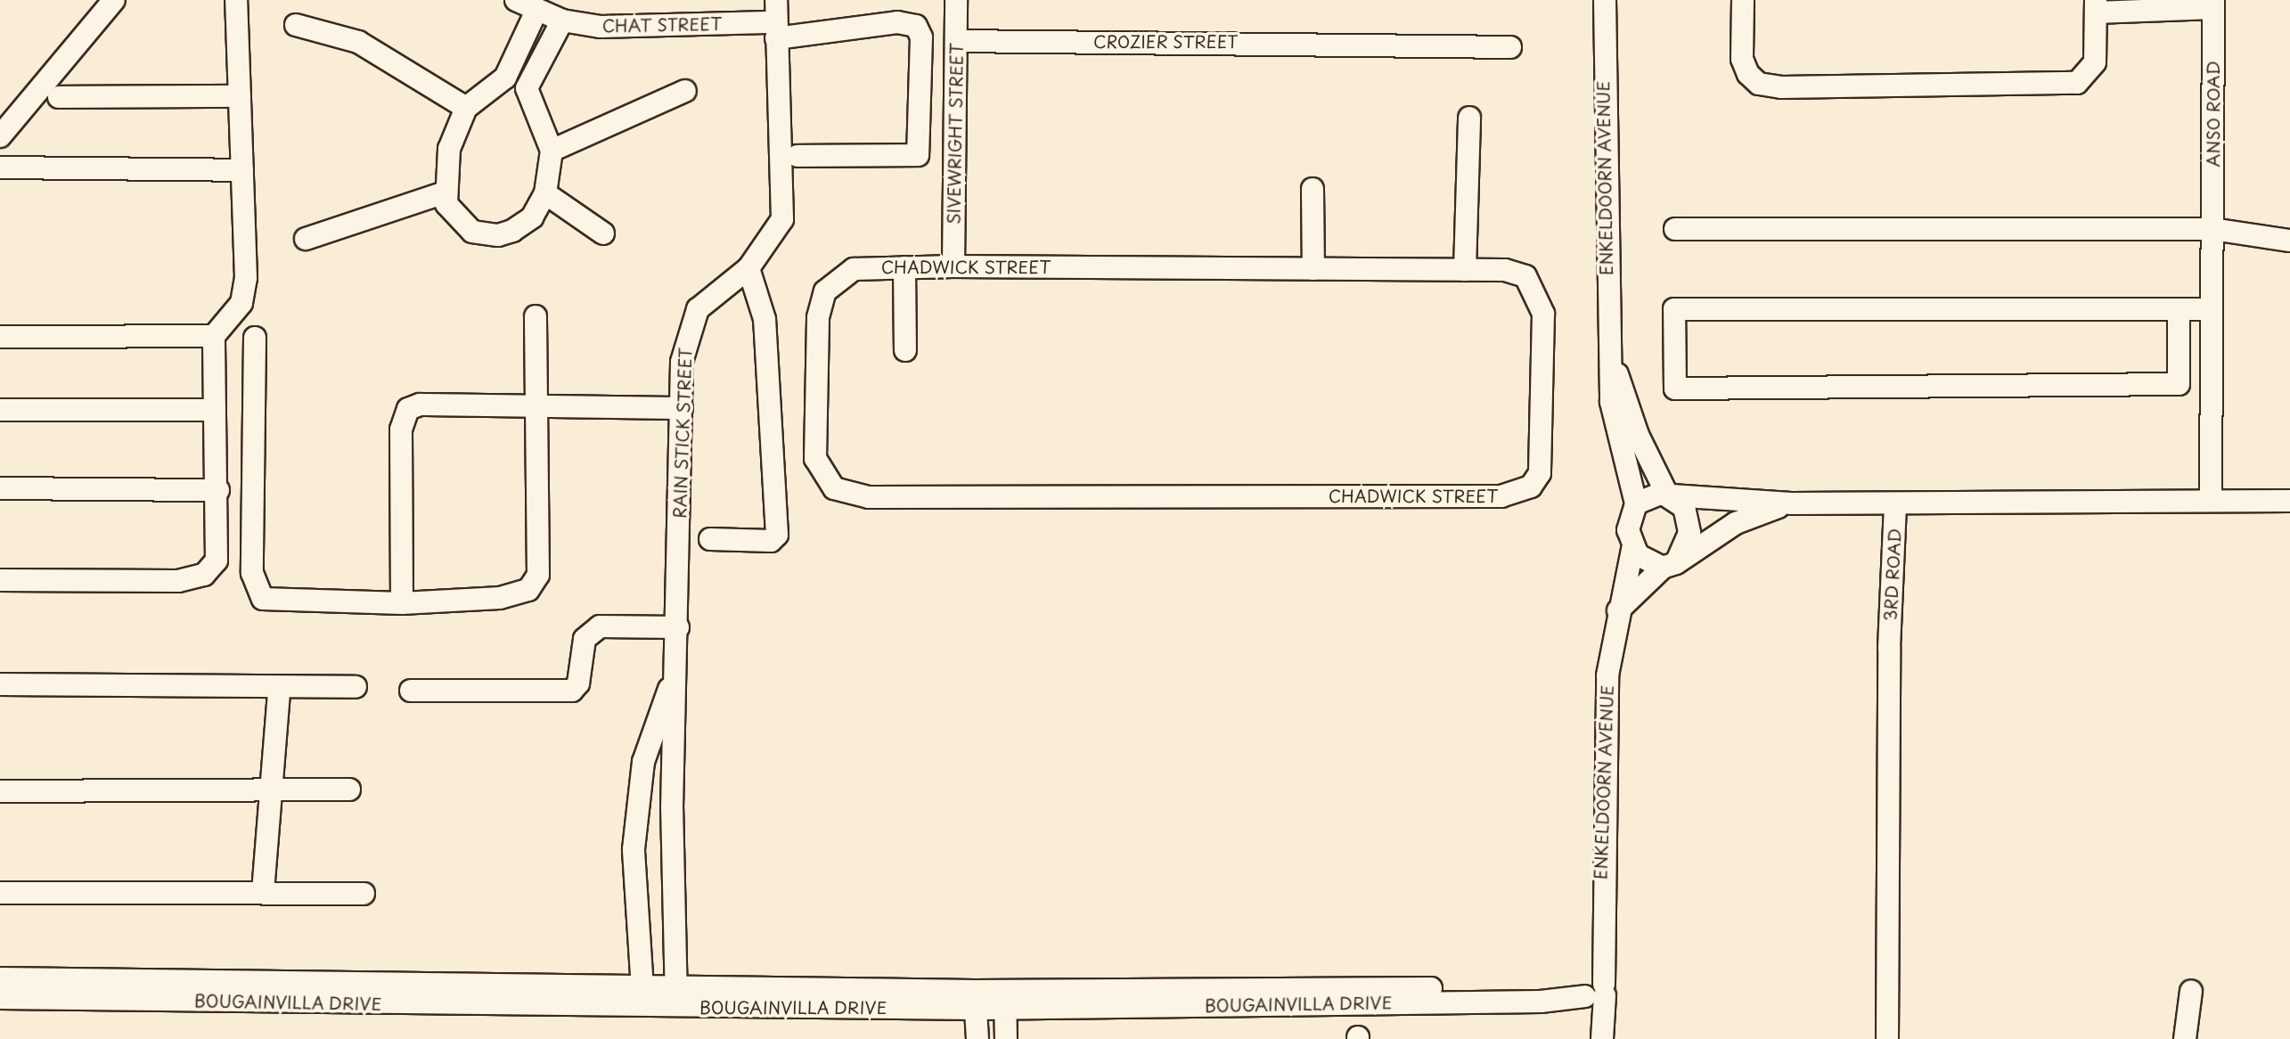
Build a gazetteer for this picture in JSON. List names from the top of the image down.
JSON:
{
  "streets": {
    "street": [
      "CHAT STREET",
      "CROZIER STREET",
      "ANSO ROAD",
      "SIVEWRIGHT STREET",
      "ENKELDOORN AVENUE",
      "CHADWICK STREET",
      "RAIN STICK STREET",
      "3RD ROAD",
      "BOUGAINVILLA DRIVE"
    ]
  },
  "crossings": [
    ["CHAT STREET", "RAIN STICK STREET"],
    ["CROZIER STREET", "SIVEWRIGHT STREET"],
    ["ANSO ROAD", "3RD ROAD"],
    ["SIVEWRIGHT STREET", "CHADWICK STREET"],
    ["ENKELDOORN AVENUE", "BOUGAINVILLA DRIVE"],
    ["RAIN STICK STREET", "BOUGAINVILLA DRIVE"]
  ]
}
